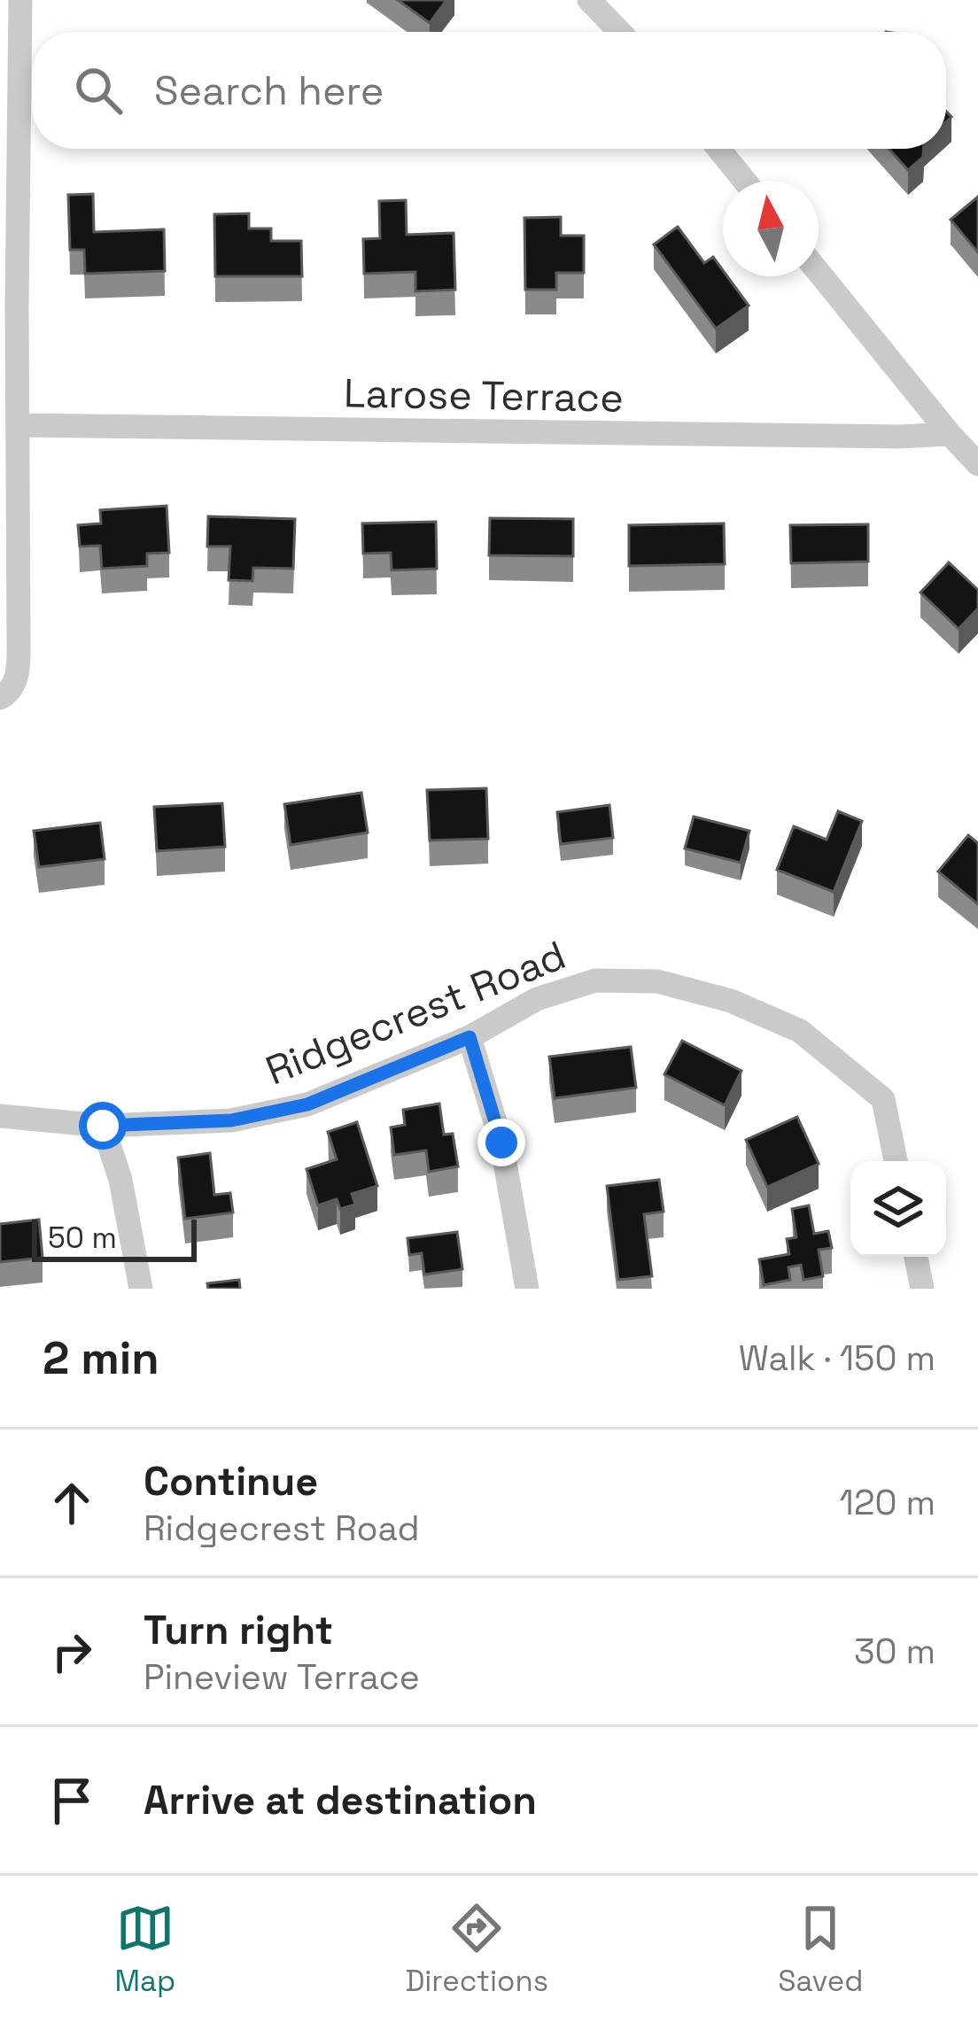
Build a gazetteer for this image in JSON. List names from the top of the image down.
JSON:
{
  "streets": {
    "street": ["Larose Terrace", "Ridgecrest Road"]
  },
  "scale_bar": "50 m",
  "north": "top",
  "page": {
    "search": "Search here",
    "scale": "50 m",
    "heading": ["2 min", "Walk · 150 m"],
    "list": [
      ["Continue", "Ridgecrest Road", "120 m"],
      ["Turn right", "Pineview Terrace", "30 m"],
      "Arrive at destination"
    ],
    "nav": ["Map", "Directions", "Saved"]
  }
}
